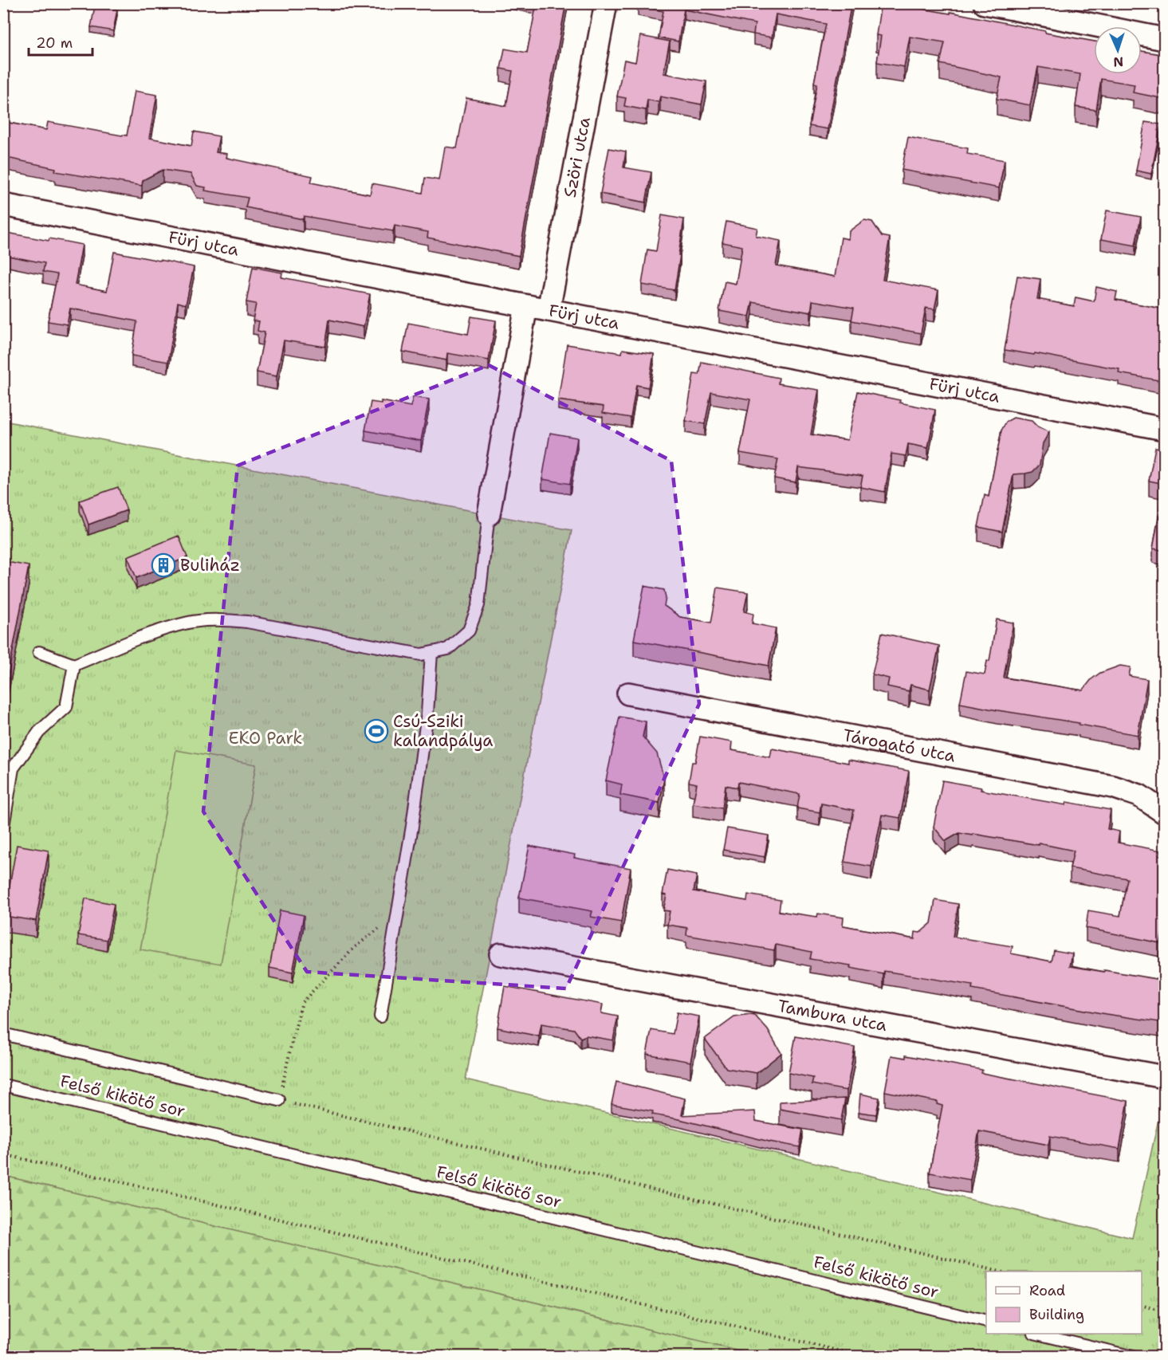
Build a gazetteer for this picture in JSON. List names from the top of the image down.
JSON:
{
  "streets": {
    "street": [
      "Szöri utca",
      "Fürj utca",
      "Tárogató utca",
      "Tambura utca"
    ],
    "lane": ["Felső kikötő sor"]
  },
  "crossings": [
    ["Szöri utca", "Fürj utca"]
  ],
  "parks": ["EKO Park"],
  "places": {
    "building": ["Buliház"],
    "sports": ["Csú-Sziki kalandpálya"]
  },
  "legend": ["Road", "Building"],
  "scale_bar": "20 m",
  "north": "bottom"
}
